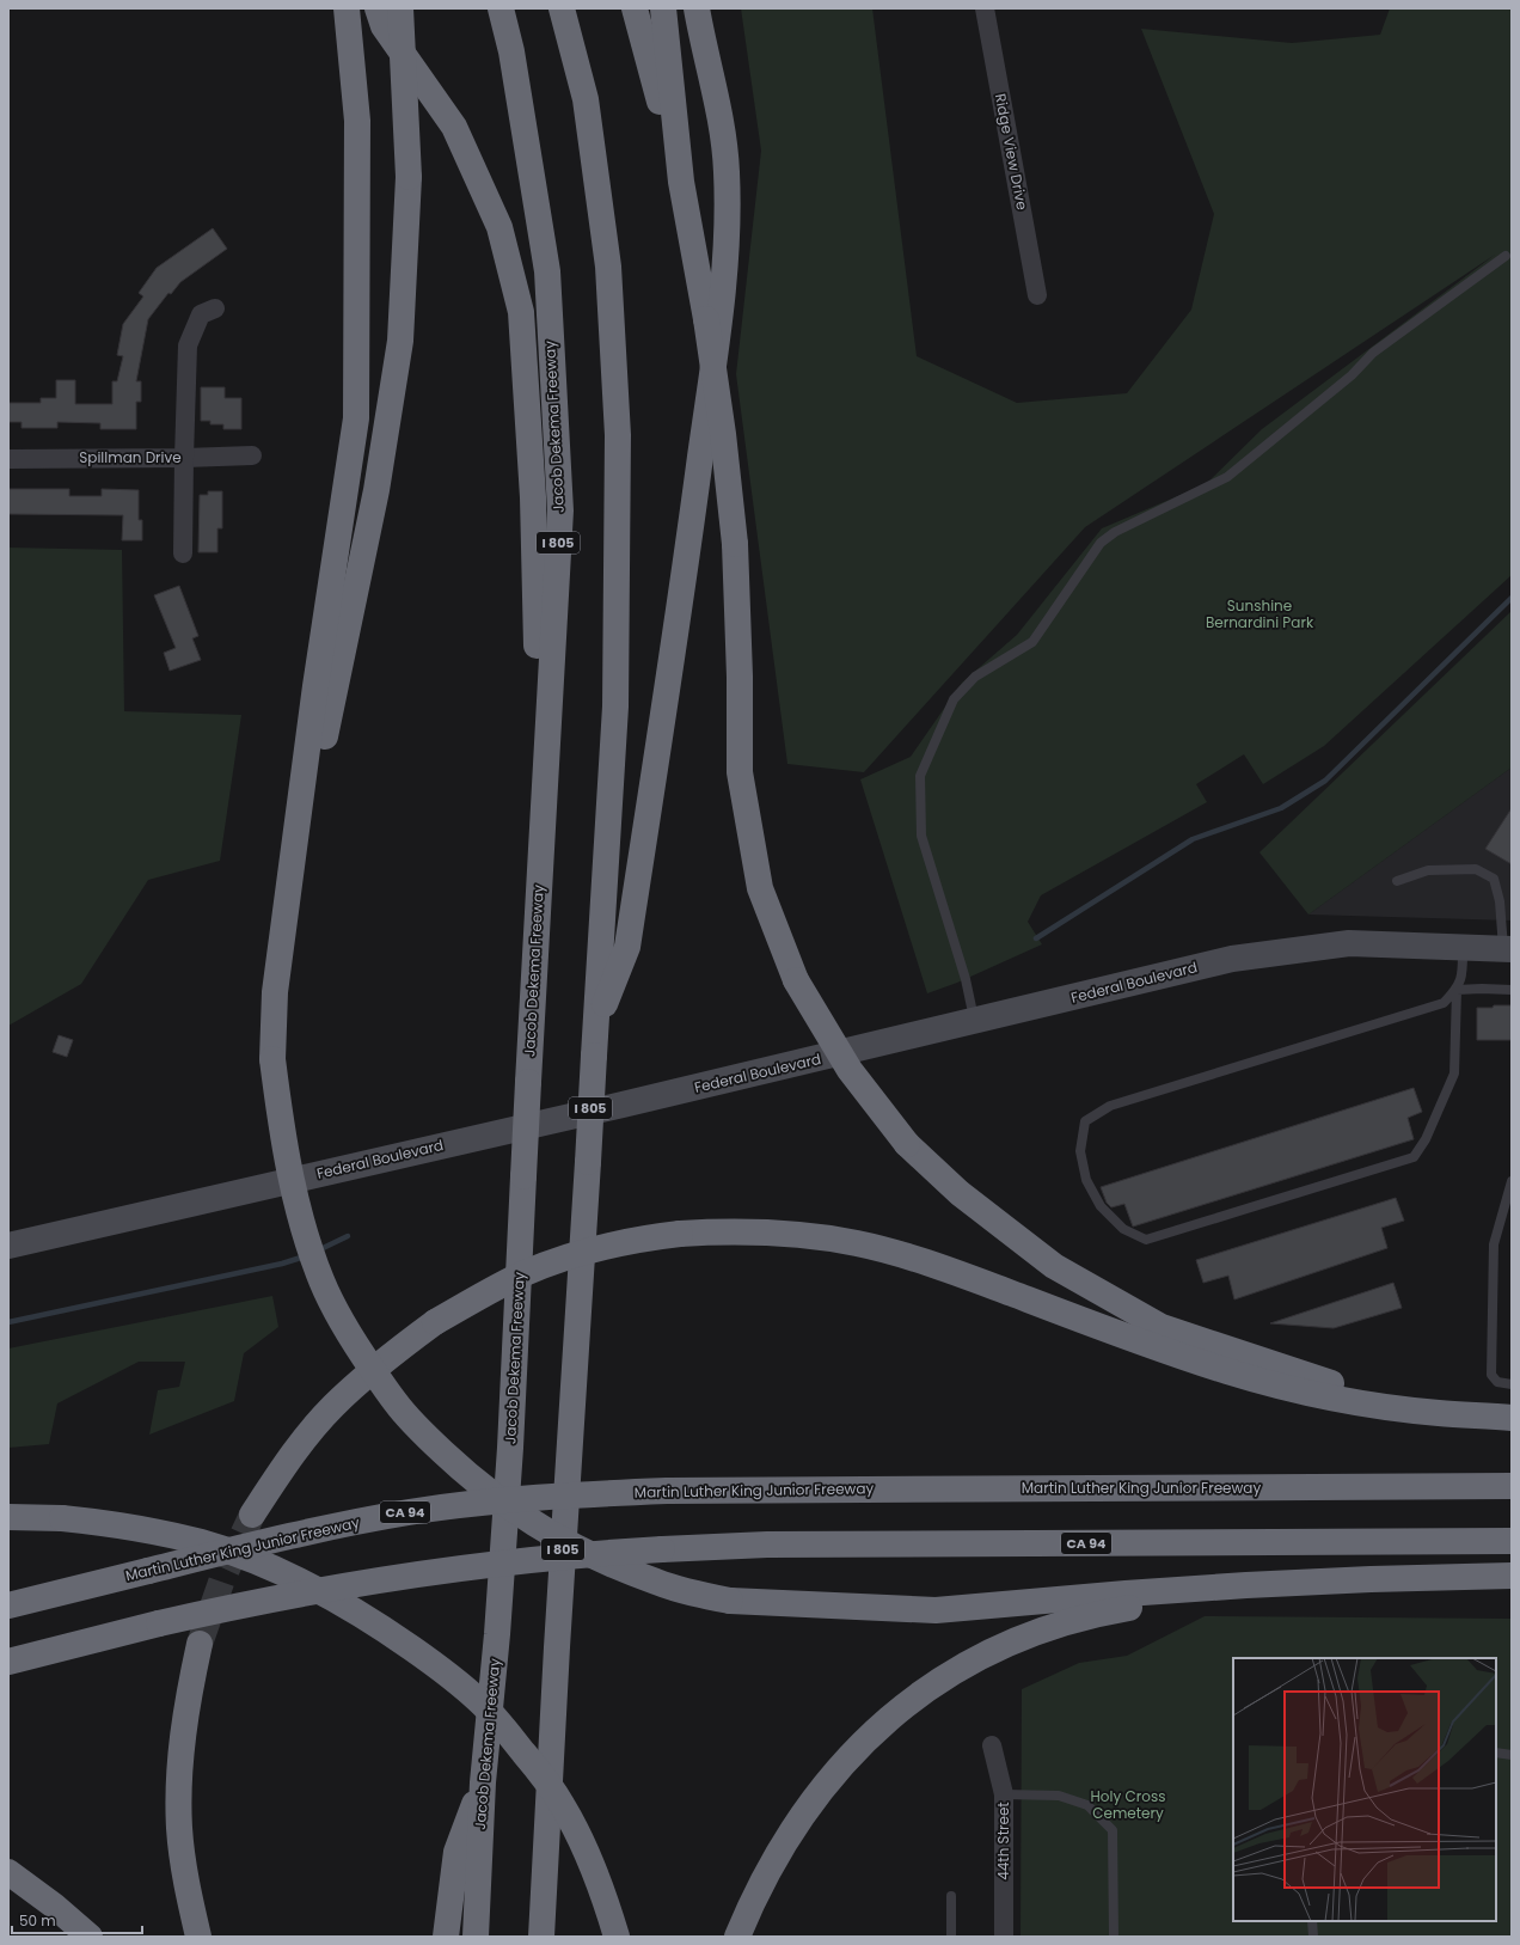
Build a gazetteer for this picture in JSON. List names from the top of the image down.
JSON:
{
  "streets": {
    "highway": [
      "Jacob Dekema Freeway",
      "I 805",
      "Martin Luther King Junior Freeway",
      "CA 94"
    ],
    "main road": ["Federal Boulevard"],
    "street": ["Ridge View Drive", "Spillman Drive", "44th Street"]
  },
  "parks": ["Sunshine Bernardini Park", "Holy Cross Cemetery"],
  "scale_bar": "50 m"
}
